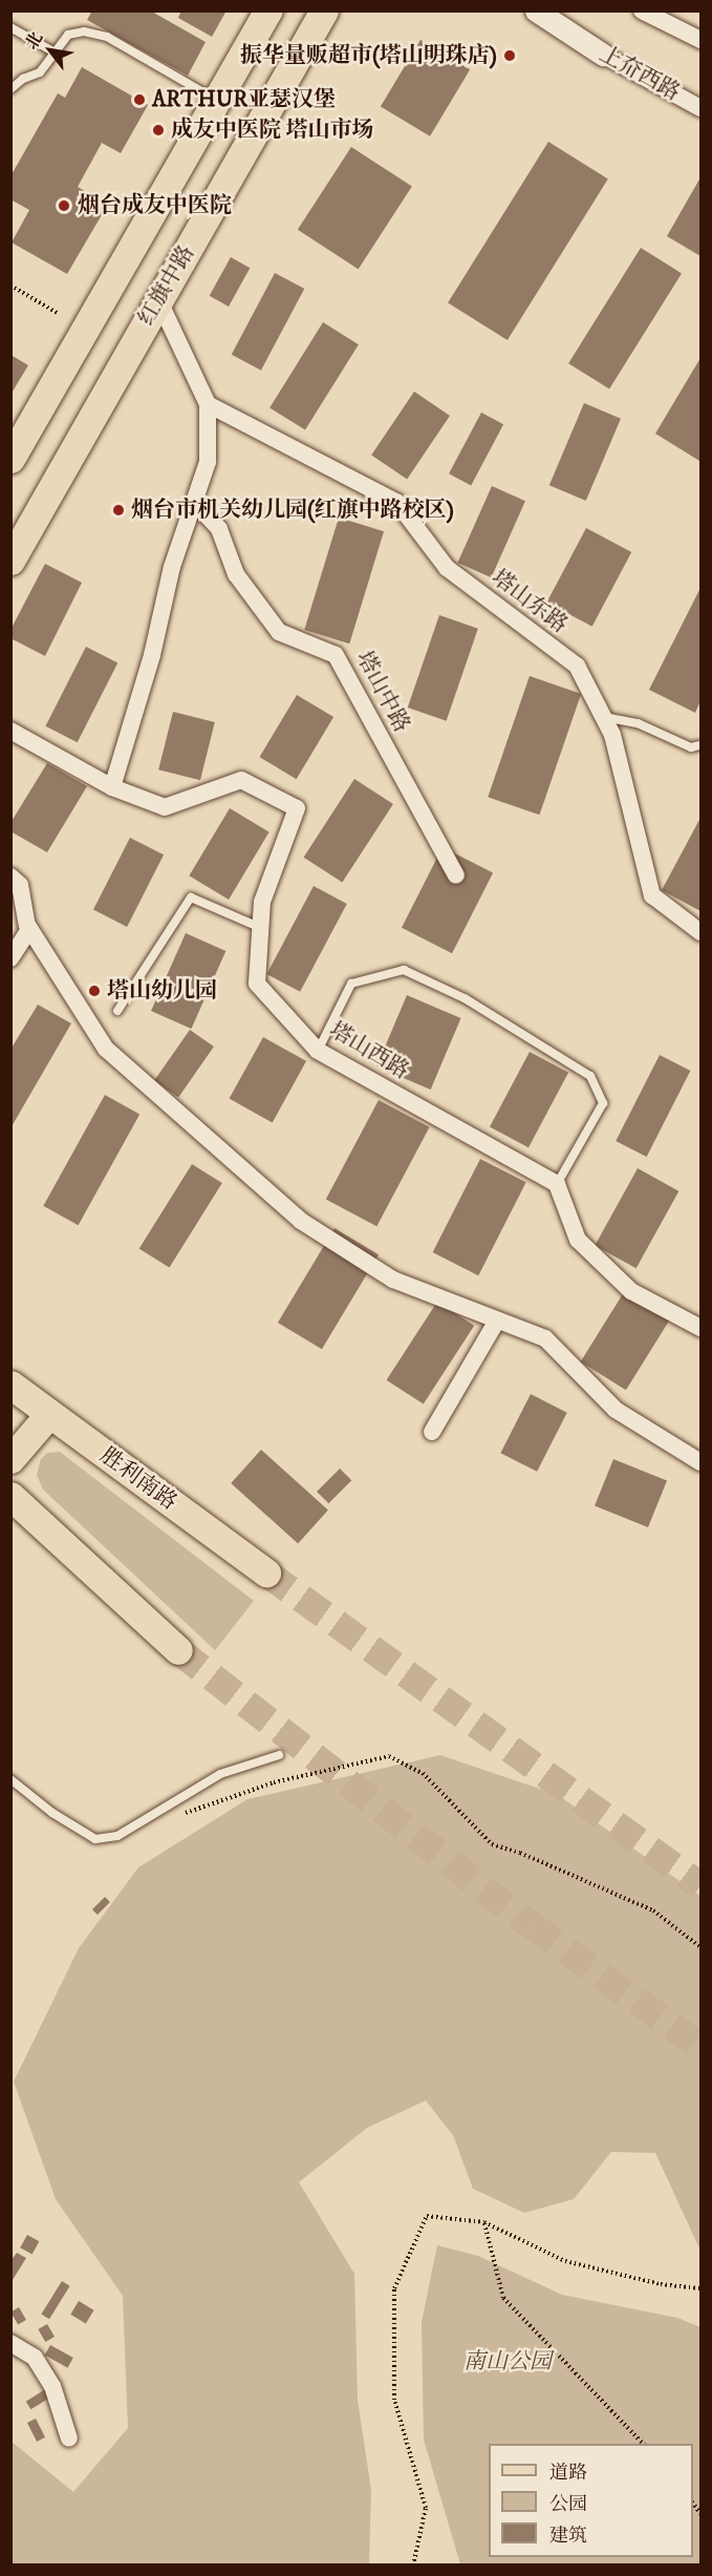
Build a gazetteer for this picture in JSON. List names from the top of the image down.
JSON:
{
  "streets": {
    "main road": ["红旗中路", "胜利南路"],
    "street": [
      "上夼西路",
      "塔山东路",
      "塔山中路",
      "塔山西路"
    ]
  },
  "parks": ["南山公园"],
  "places": [
    "振华量贩超市(塔山明珠店)",
    "ARTHUR亚瑟汉堡",
    "成友中医院 塔山市场",
    "烟台成友中医院",
    "烟台市机关幼儿园(红旗中路校区)",
    "塔山幼儿园"
  ],
  "legend": ["道路", "公园", "建筑"],
  "north": "top left"
}
